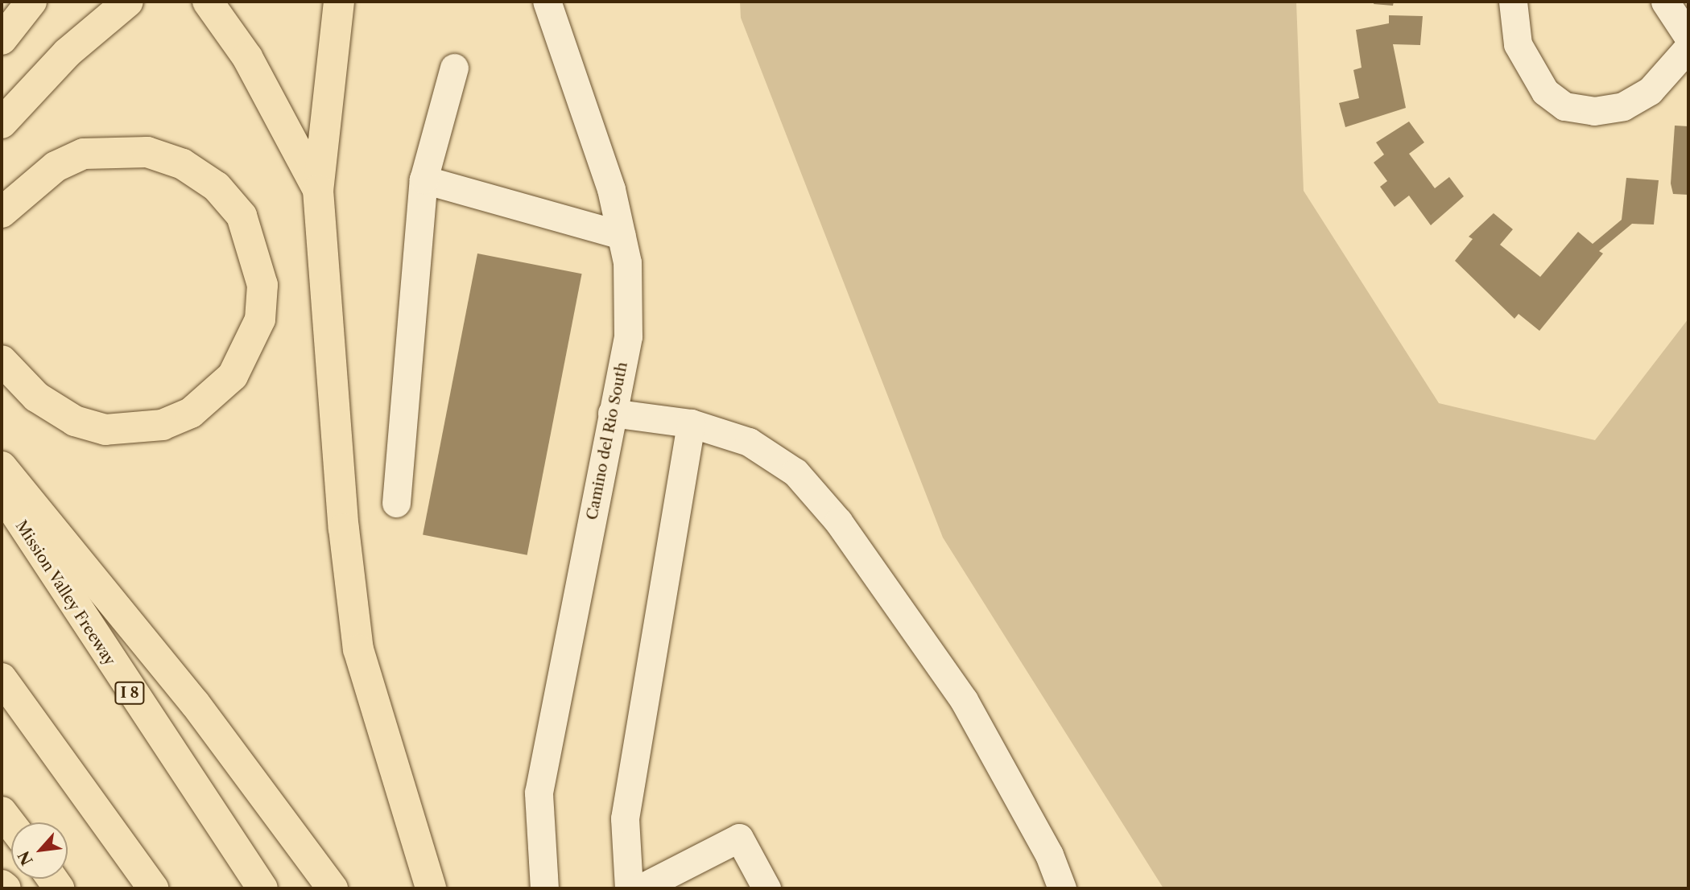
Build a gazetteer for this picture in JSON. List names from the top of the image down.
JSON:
{
  "streets": {
    "main road": ["Mission Valley Freeway", "I 8"],
    "street": ["Camino del Rio South"]
  },
  "north": "bottom left"
}
